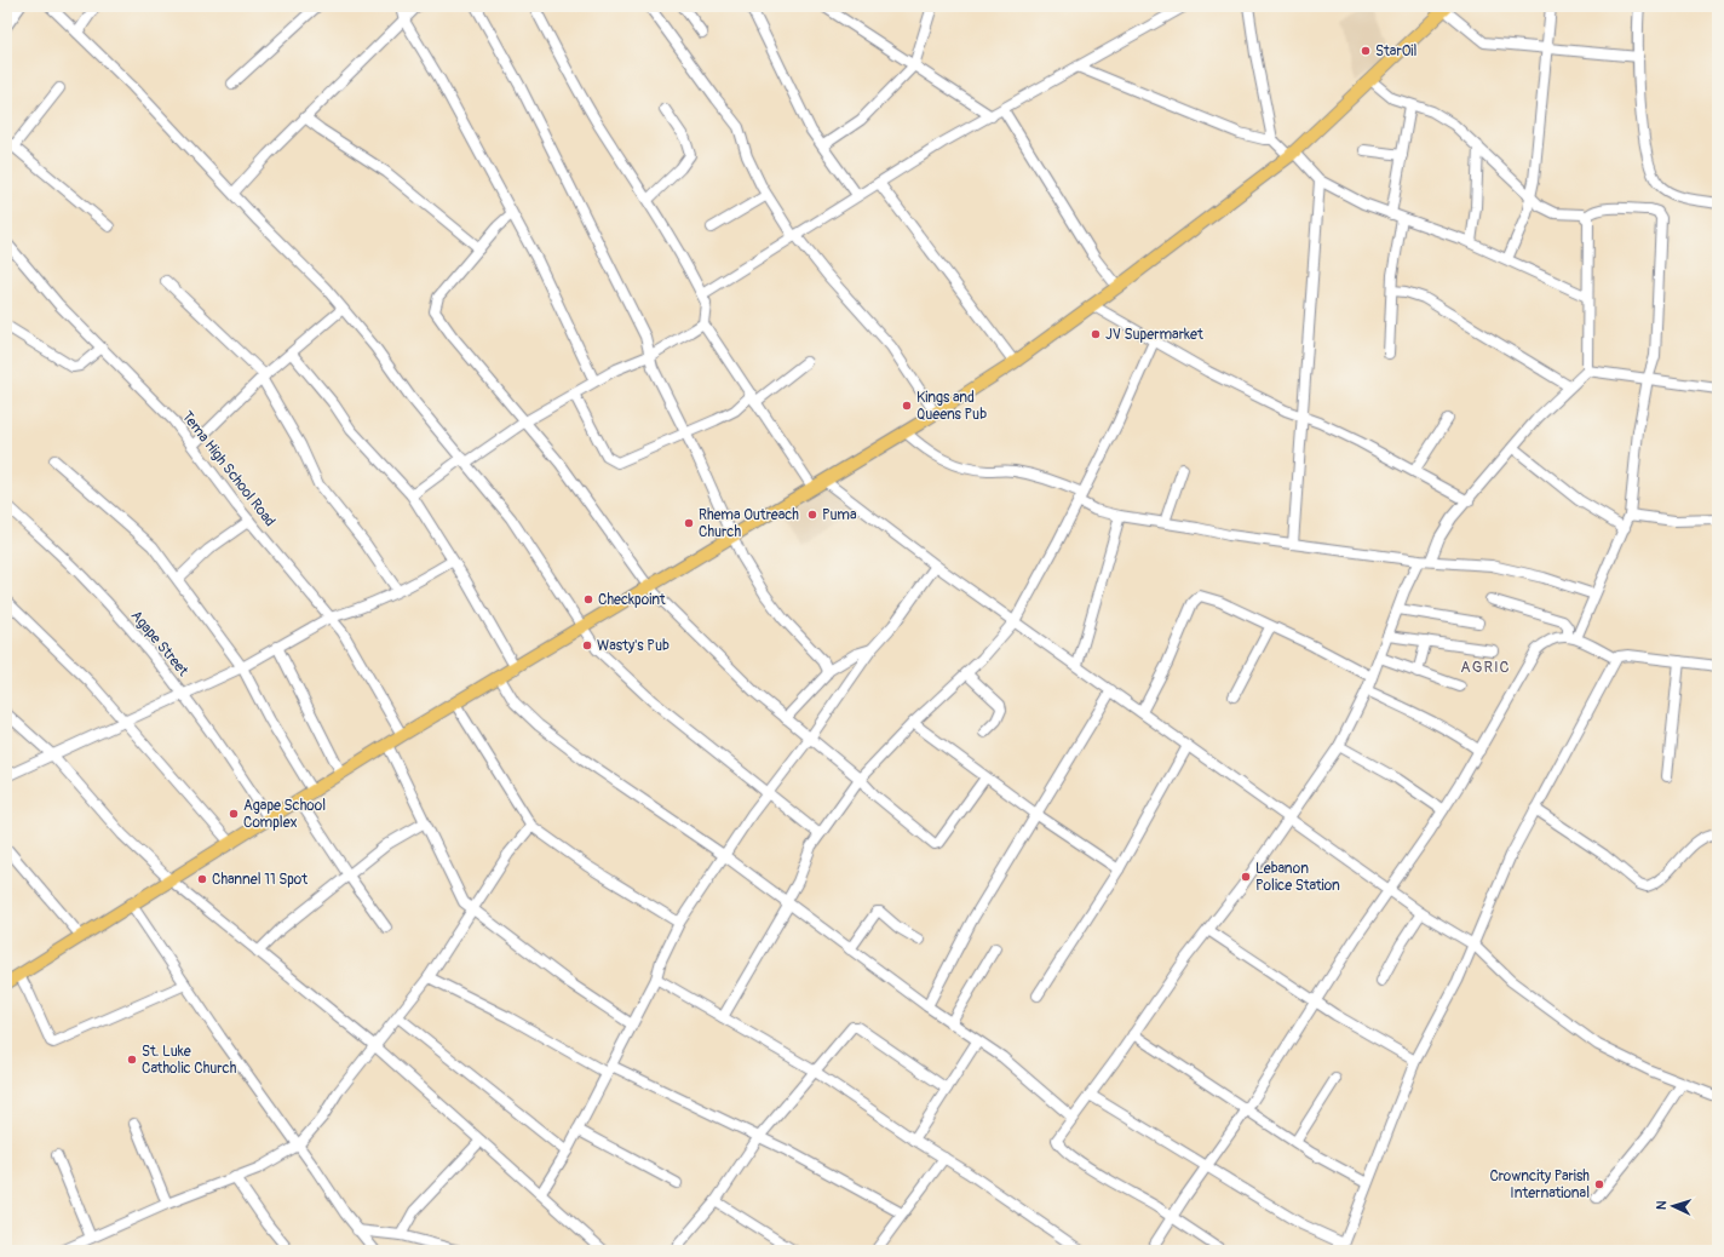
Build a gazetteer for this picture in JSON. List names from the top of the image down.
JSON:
{
  "streets": {
    "street": ["Tema High School Road", "Agape Street"]
  },
  "districts": ["AGRIC"],
  "places": [
    "StarOil",
    "JV Supermarket",
    "Kings and Queens Pub",
    "Puma",
    "Rhema Outreach Church",
    "Checkpoint",
    "Wasty's Pub",
    "Agape School Complex",
    "Lebanon Police Station",
    "Channel 11 Spot",
    "St. Luke Catholic Church",
    "Crowncity Parish International"
  ],
  "north": "left"
}
